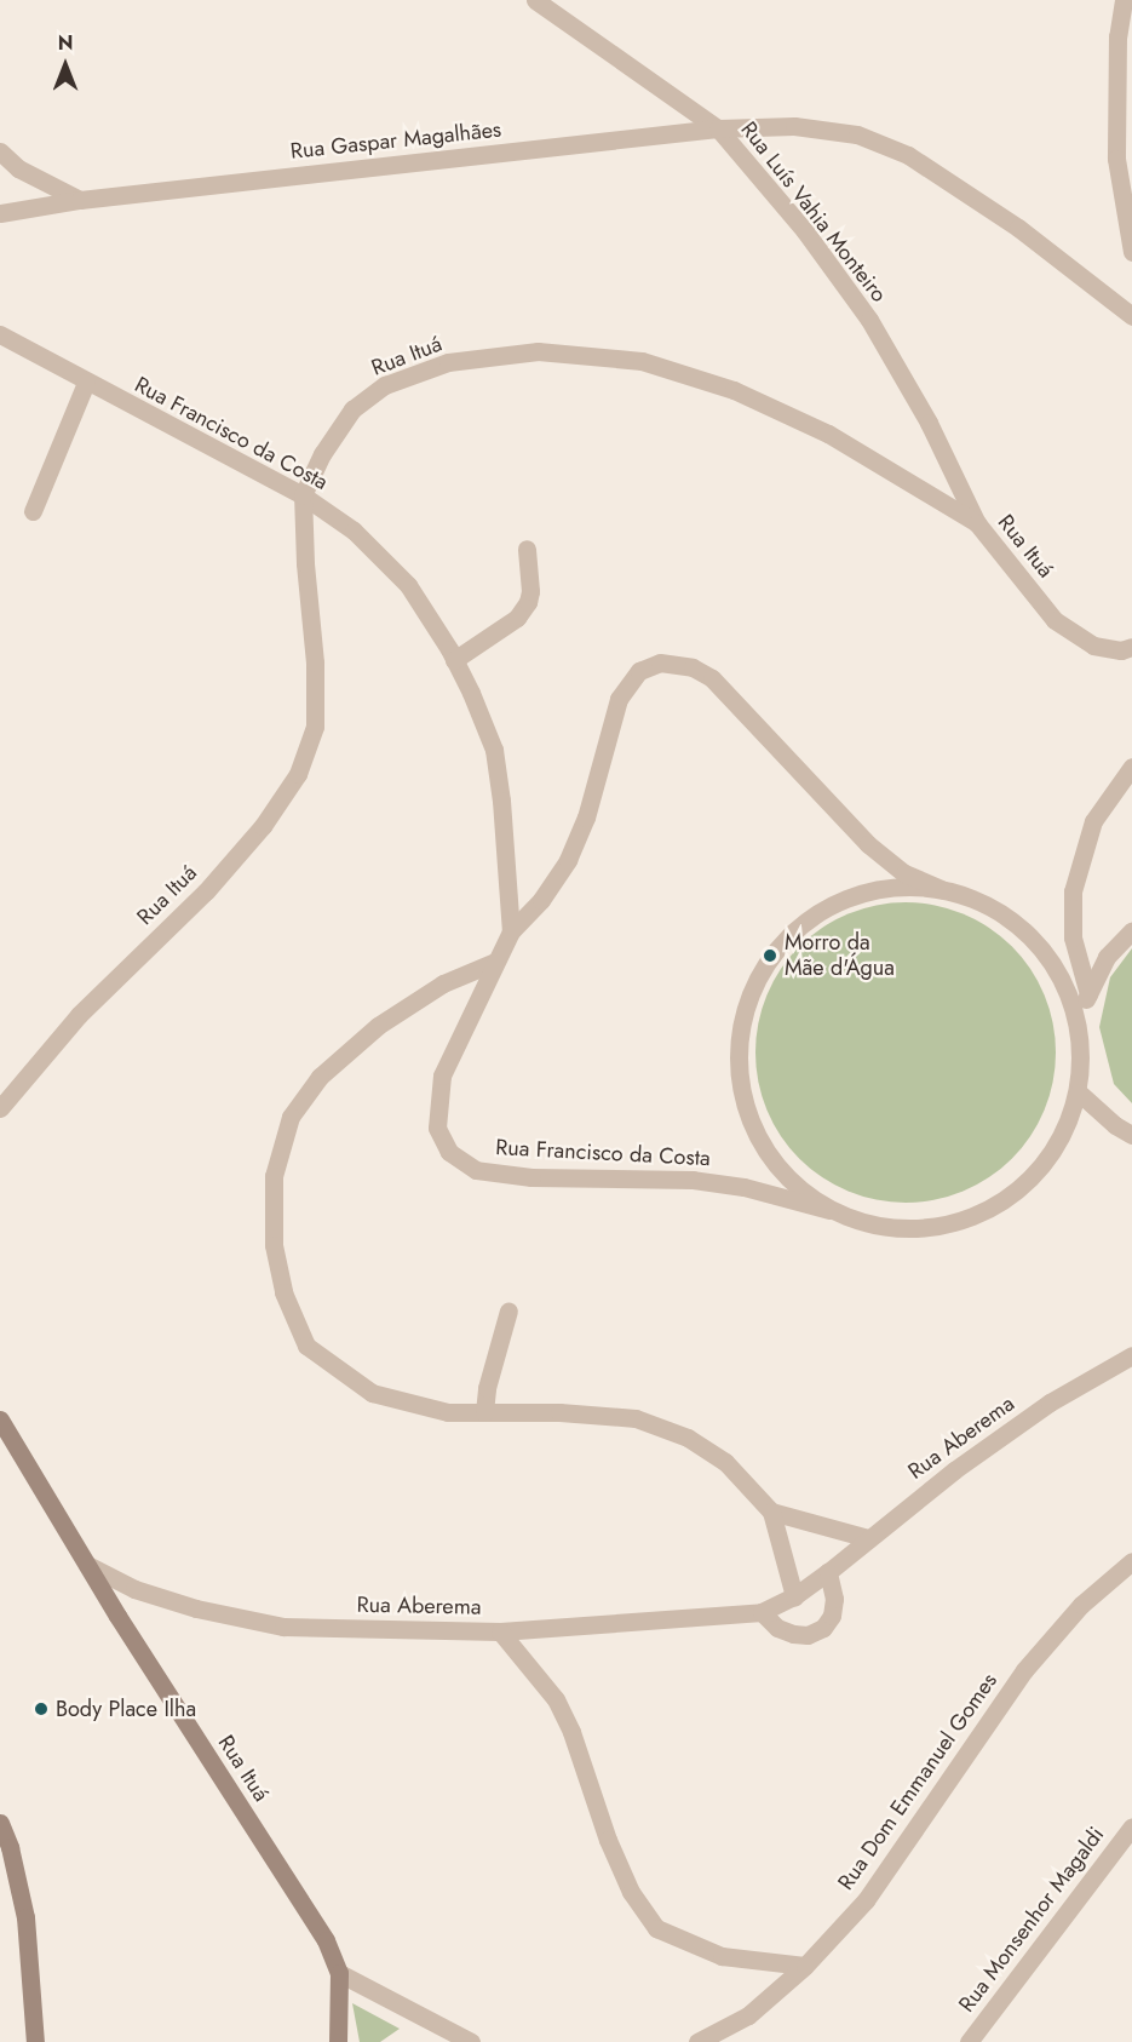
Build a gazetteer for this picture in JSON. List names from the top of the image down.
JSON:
{
  "streets": {
    "street": [
      "Rua Gaspar Magalhães",
      "Rua Luís Vahia Monteiro",
      "Rua Ituá",
      "Rua Francisco da Costa",
      "Rua Aberema",
      "Rua Dom Emmanuel Gomes",
      "Rua Monsenhor Magaldi"
    ]
  },
  "crossings": [
    ["Rua Gaspar Magalhães", "Rua Luís Vahia Monteiro"],
    ["Rua Luís Vahia Monteiro", "Rua Ituá"],
    ["Rua Ituá", "Rua Francisco da Costa"],
    ["Rua Ituá", "Rua Aberema"]
  ],
  "places": ["Morro da Mãe d'Água", "Body Place Ilha"],
  "north": "top"
}
